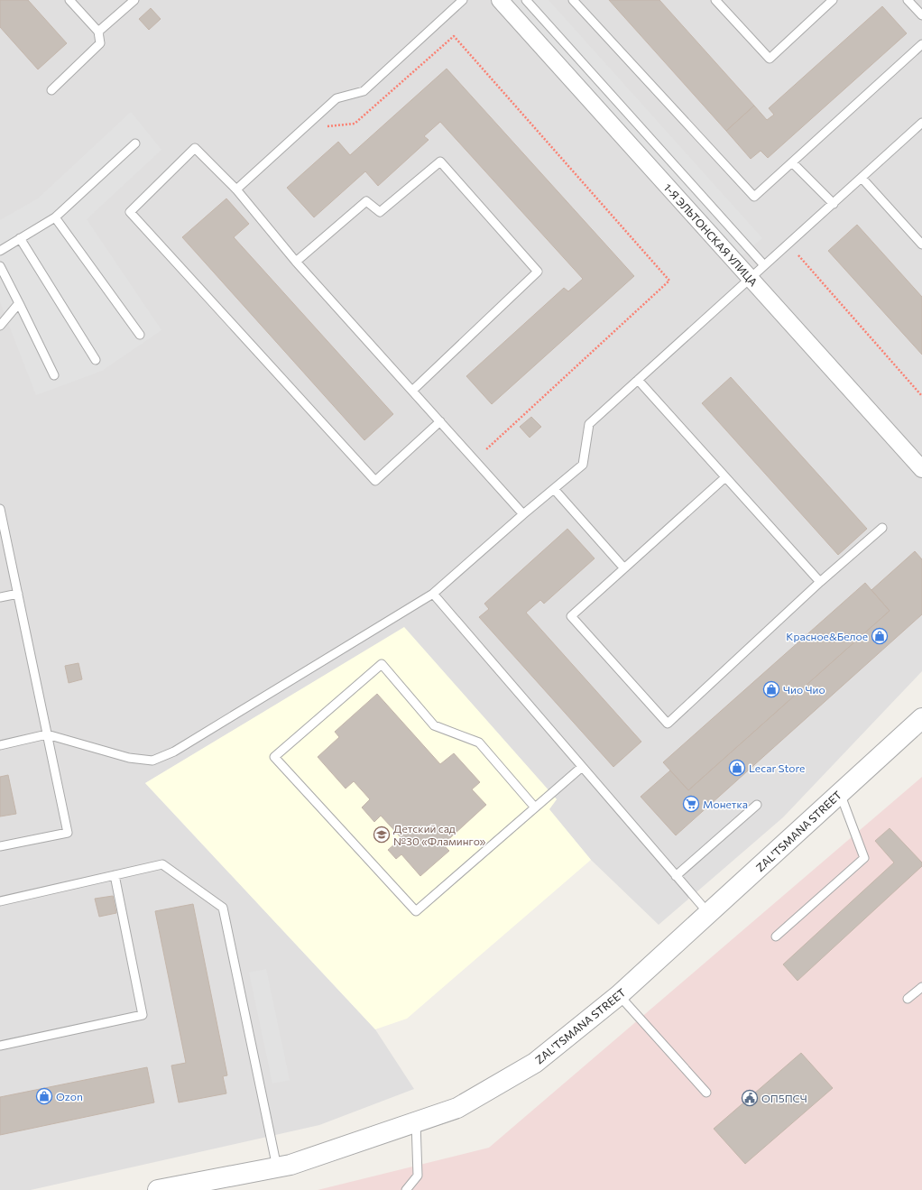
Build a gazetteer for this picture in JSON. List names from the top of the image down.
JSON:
{
  "streets": {
    "street": ["1-Я ЭЛЬТОНСКАЯ УЛИЦА", "ZAL'TSMANA STREET"]
  },
  "places": {
    "shop": [
      "Красное&Белое",
      "Чио Чио",
      "Lecar Store",
      "Ozon"
    ],
    "supermarket": ["Монетка"],
    "school or university": ["Детский сад №30 «Фламинго»"],
    "public building": ["ОП5ПСЧ"]
  }
}
